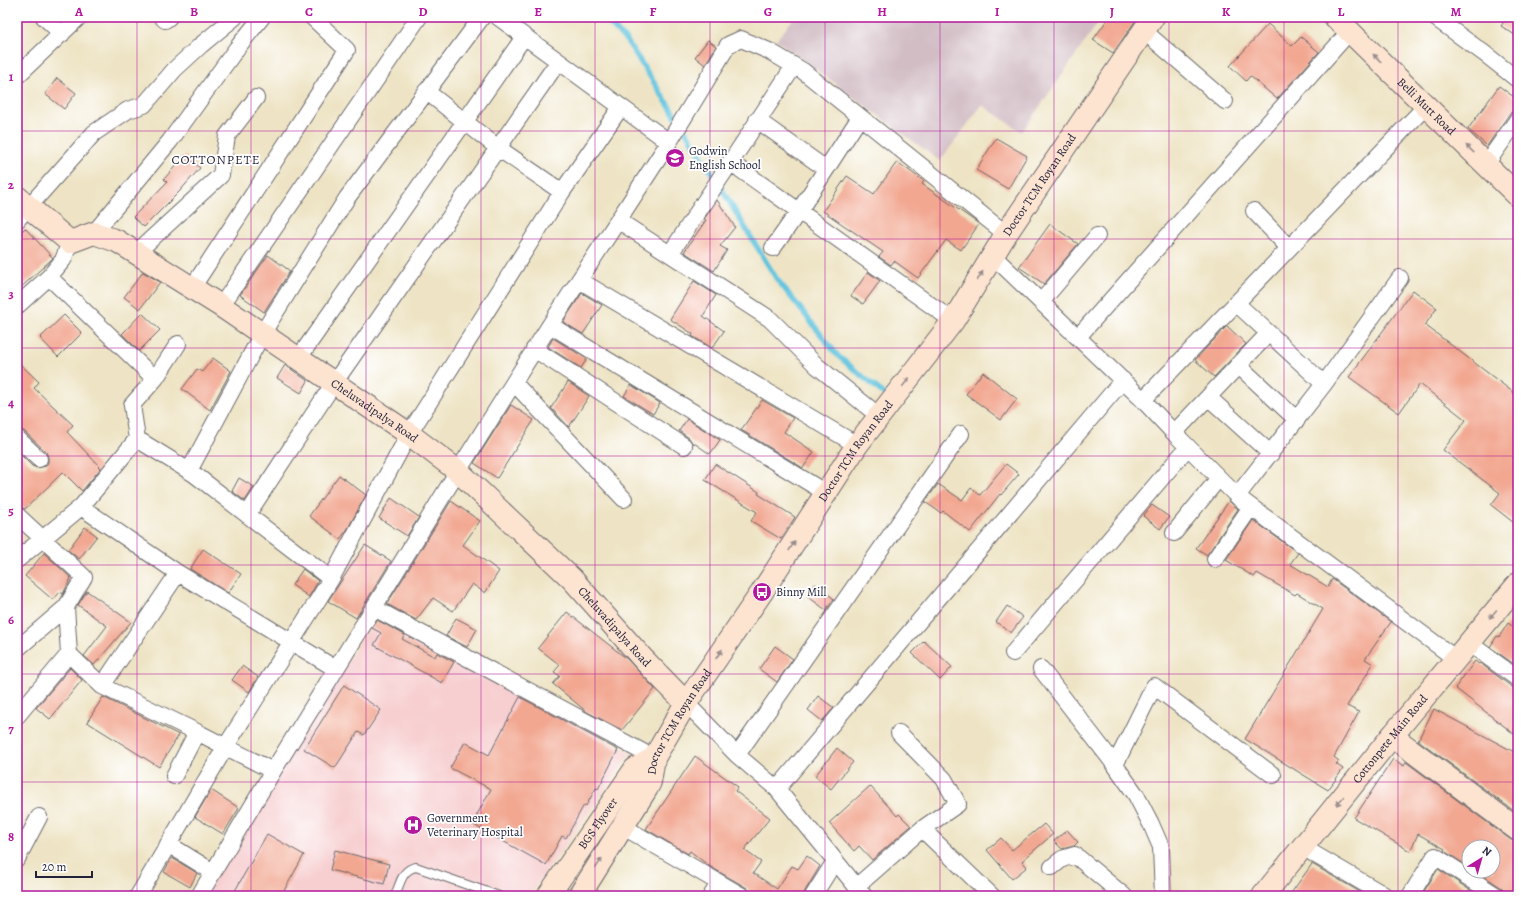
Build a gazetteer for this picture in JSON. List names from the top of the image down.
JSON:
{
  "streets": {
    "main road": [
      "Belli Mutt Road",
      "Doctor TCM Royan Road",
      "Cheluvadipalya Road",
      "Cottonpete Main Road",
      "BGS Flyover"
    ]
  },
  "crossings": [
    ["Doctor TCM Royan Road", "Cheluvadipalya Road"],
    ["Doctor TCM Royan Road", "BGS Flyover"]
  ],
  "one_way": ["Belli Mutt Road", "Doctor TCM Royan Road", "Cottonpete Main Road"],
  "districts": ["COTTONPETE"],
  "places": {
    "school or university": ["Godwin English School"],
    "bus stop": ["Binny Mill"],
    "hospital": ["Government Veterinary Hospital"]
  },
  "scale_bar": "20 m",
  "north": "top right",
  "grid": {
    "columns": [
      "A",
      "B",
      "C",
      "D",
      "E",
      "F",
      "G",
      "H",
      "I",
      "J",
      "K",
      "L",
      "M"
    ],
    "rows": [
      "1",
      "2",
      "3",
      "4",
      "5",
      "6",
      "7",
      "8"
    ]
  }
}
